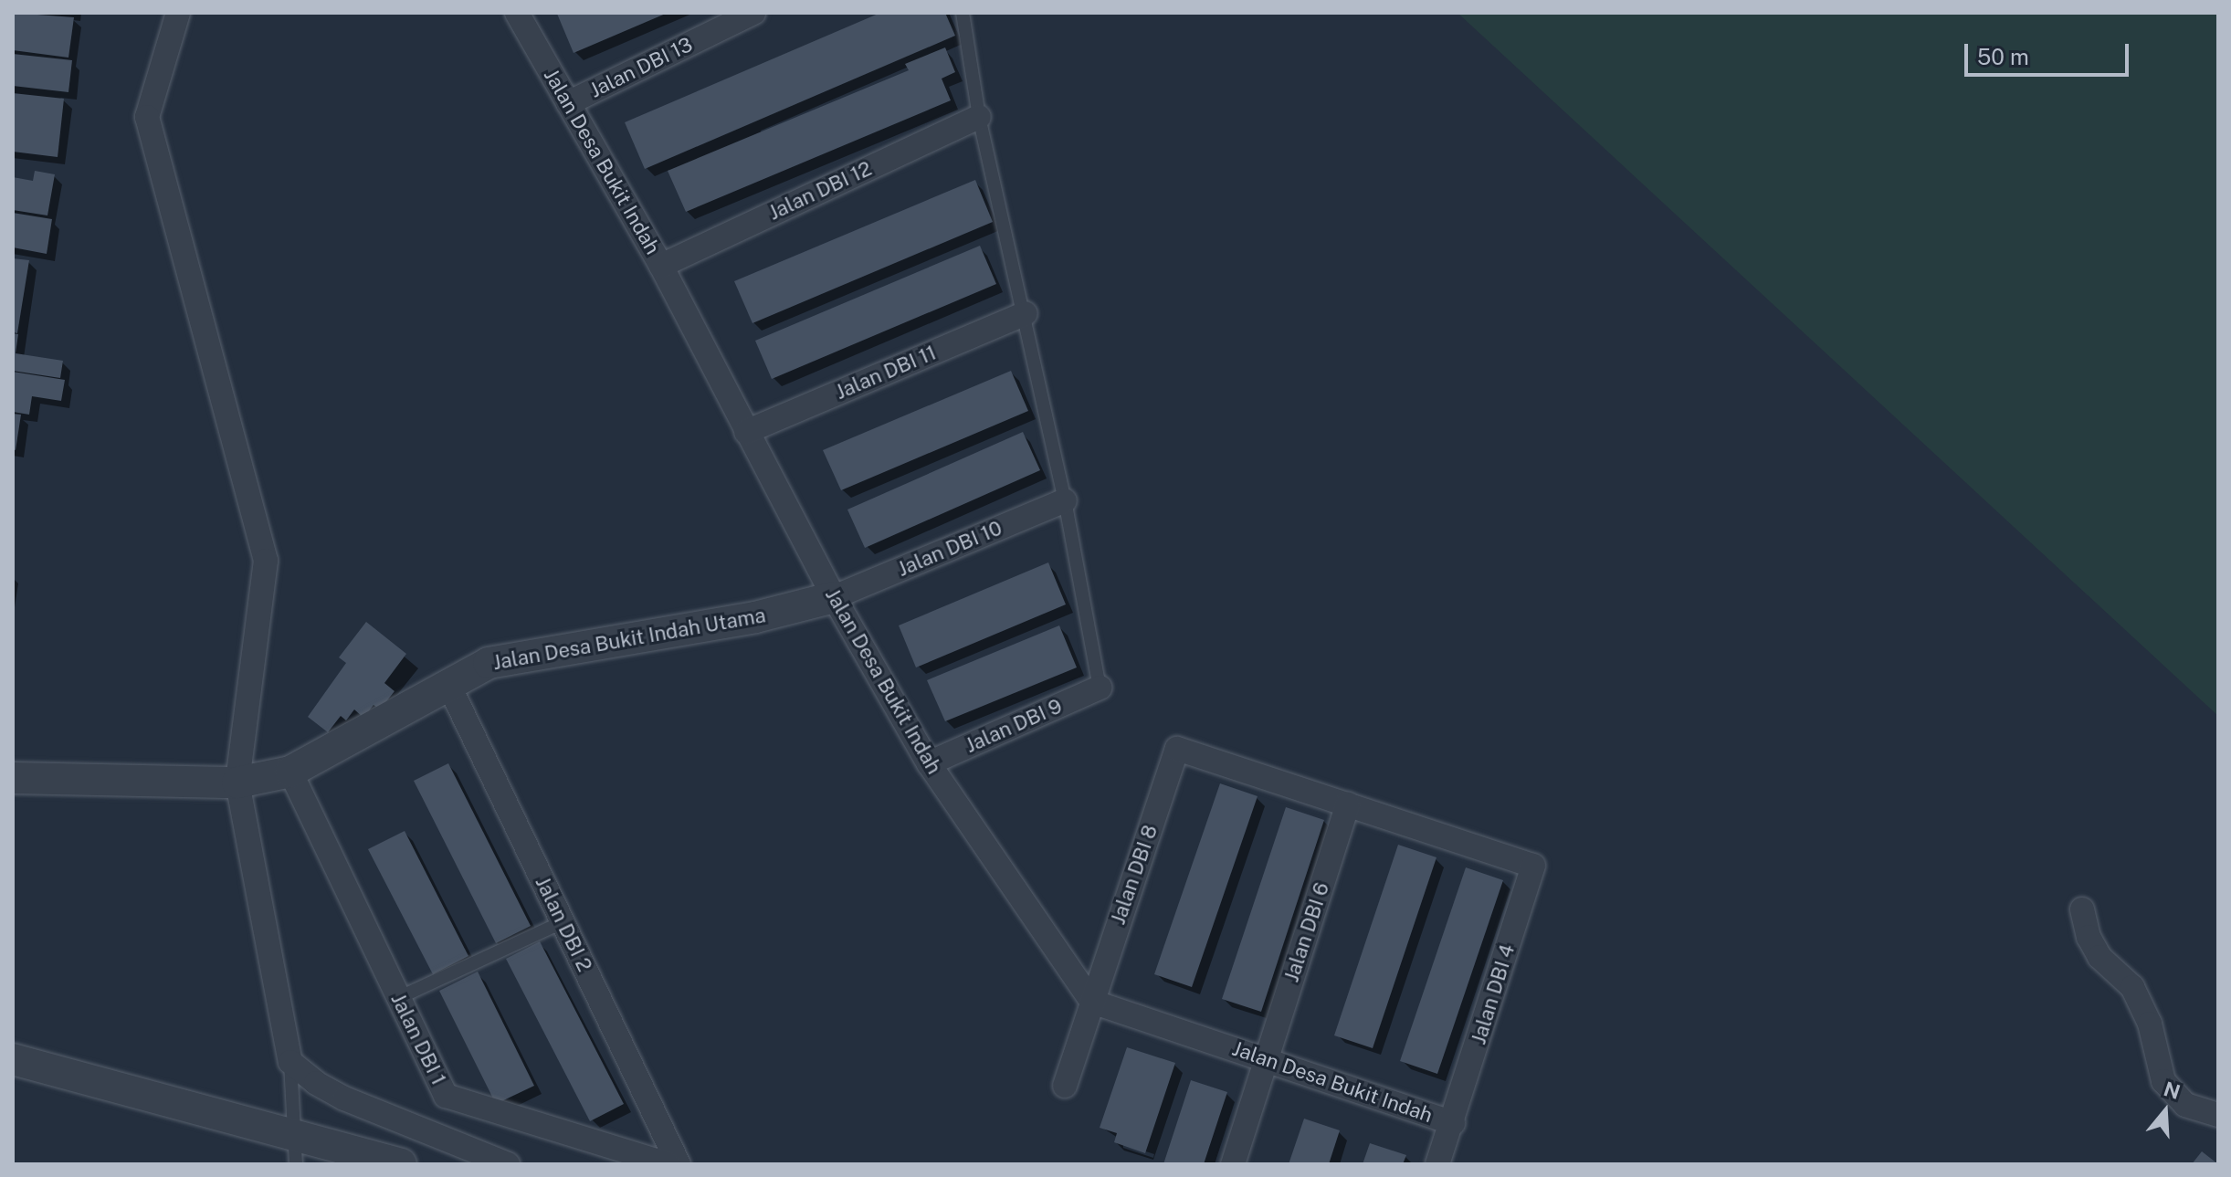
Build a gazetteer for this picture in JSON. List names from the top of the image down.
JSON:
{
  "streets": {
    "street": [
      "Jalan DBI 13",
      "Jalan Desa Bukit Indah",
      "Jalan DBI 12",
      "Jalan DBI 11",
      "Jalan DBI 10",
      "Jalan Desa Bukit Indah Utama",
      "Jalan DBI 9",
      "Jalan DBI 8",
      "Jalan DBI 2",
      "Jalan DBI 6",
      "Jalan DBI 4",
      "Jalan DBI 1"
    ]
  },
  "crossings": [
    ["Jalan DBI 13", "Jalan Desa Bukit Indah"],
    ["Jalan Desa Bukit Indah", "Jalan DBI 12"],
    ["Jalan Desa Bukit Indah", "Jalan DBI 11"],
    ["Jalan Desa Bukit Indah", "Jalan DBI 10"],
    ["Jalan Desa Bukit Indah", "Jalan Desa Bukit Indah Utama"],
    ["Jalan Desa Bukit Indah", "Jalan DBI 9"],
    ["Jalan Desa Bukit Indah", "Jalan DBI 8"],
    ["Jalan Desa Bukit Indah", "Jalan DBI 6"],
    ["Jalan Desa Bukit Indah", "Jalan DBI 4"],
    ["Jalan DBI 10", "Jalan Desa Bukit Indah Utama"],
    ["Jalan Desa Bukit Indah Utama", "Jalan DBI 2"],
    ["Jalan Desa Bukit Indah Utama", "Jalan DBI 1"],
    ["Jalan DBI 8", "Jalan DBI 6"],
    ["Jalan DBI 8", "Jalan DBI 4"],
    ["Jalan DBI 6", "Jalan DBI 4"]
  ],
  "scale_bar": "50 m",
  "north": "top"
}
